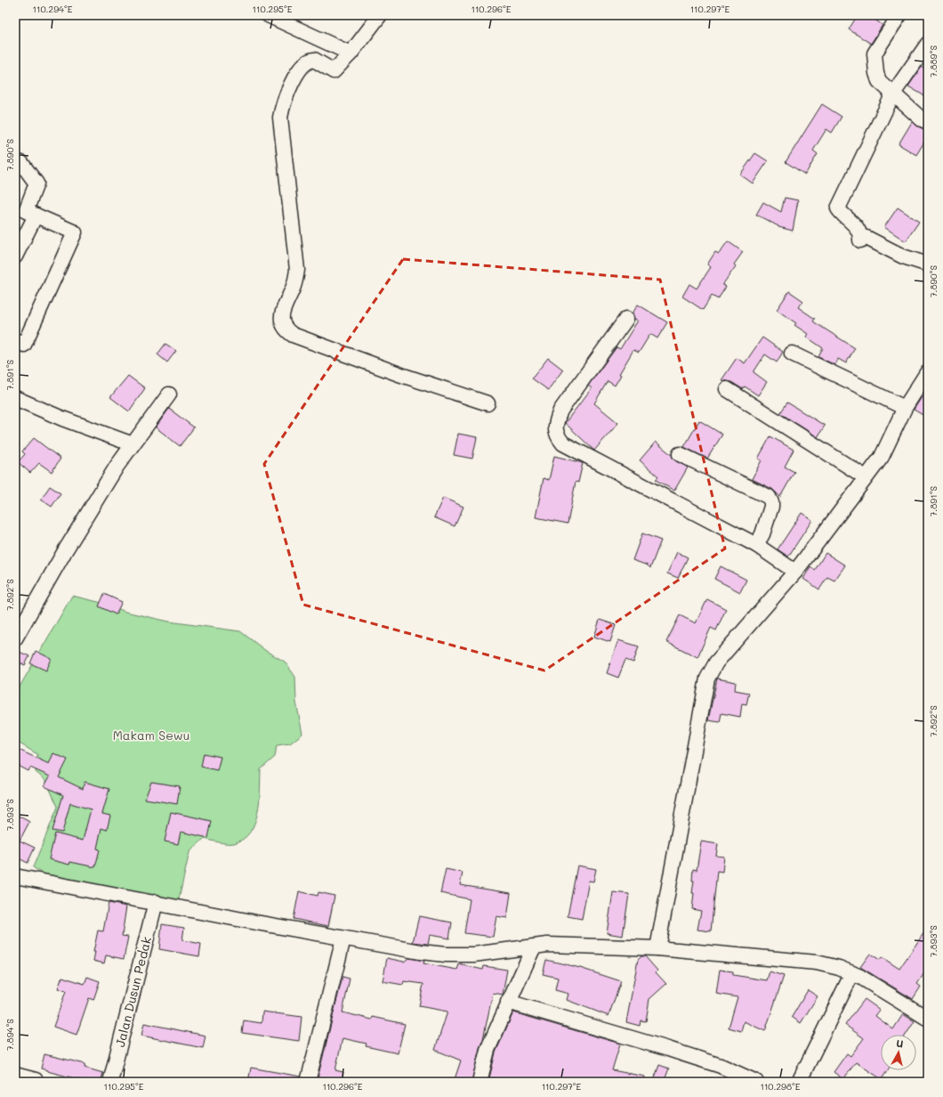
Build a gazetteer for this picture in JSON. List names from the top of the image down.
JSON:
{
  "streets": {
    "street": ["Jalan Dusun Pedak"]
  },
  "parks": ["Makam Sewu"],
  "north": "top",
  "coordinates": [
    "110.294°E",
    "110.295°E",
    "110.296°E",
    "110.297°E",
    "7.889°S",
    "7.890°S",
    "7.891°S",
    "7.892°S",
    "7.893°S",
    "7.894°S",
    "110.298°E"
  ]
}
